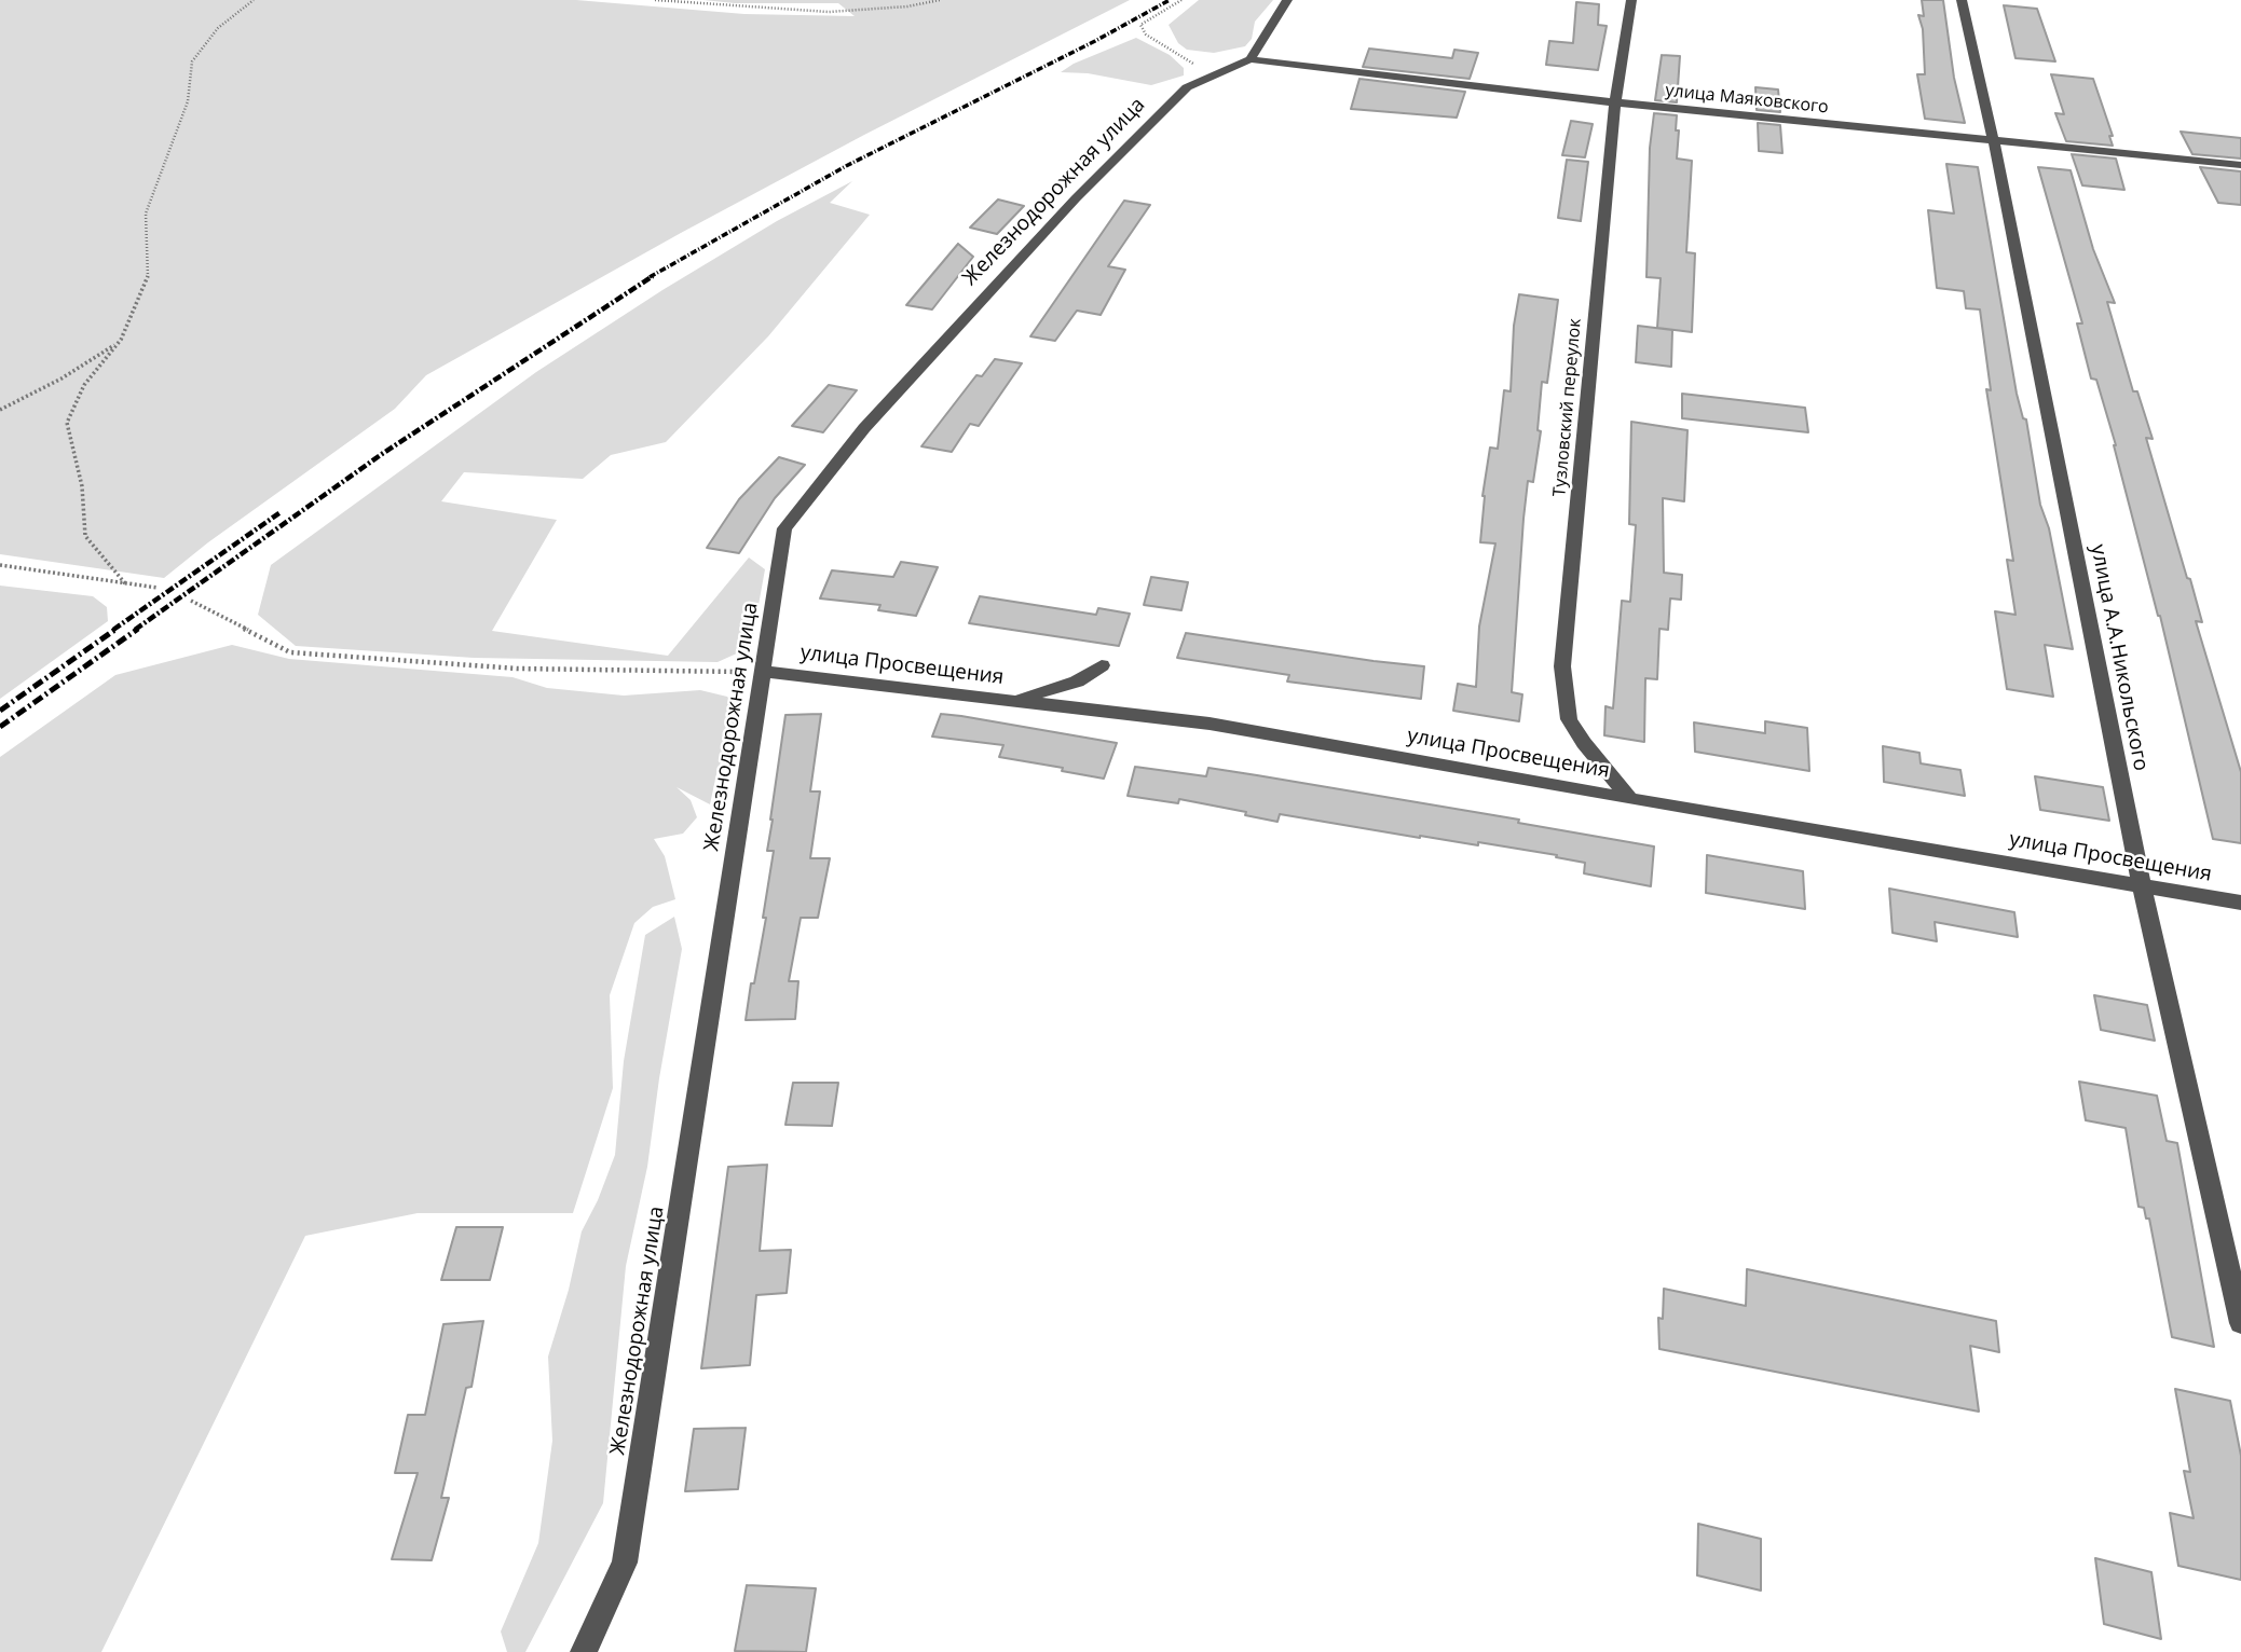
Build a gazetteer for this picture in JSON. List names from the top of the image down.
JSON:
{
  "streets": {
    "street": [
      "улица Маяковского",
      "Железнодорожная улица",
      "Тузловский переулок",
      "улица А.А.Никольского",
      "улица Просвещения"
    ]
  },
  "crossings": [
    ["улица Маяковского", "Железнодорожная улица"],
    ["улица Маяковского", "Тузловский переулок"],
    ["улица Маяковского", "улица А.А.Никольского"],
    ["Железнодорожная улица", "улица Просвещения"],
    ["Тузловский переулок", "улица Просвещения"],
    ["улица А.А.Никольского", "улица Просвещения"]
  ]
}
